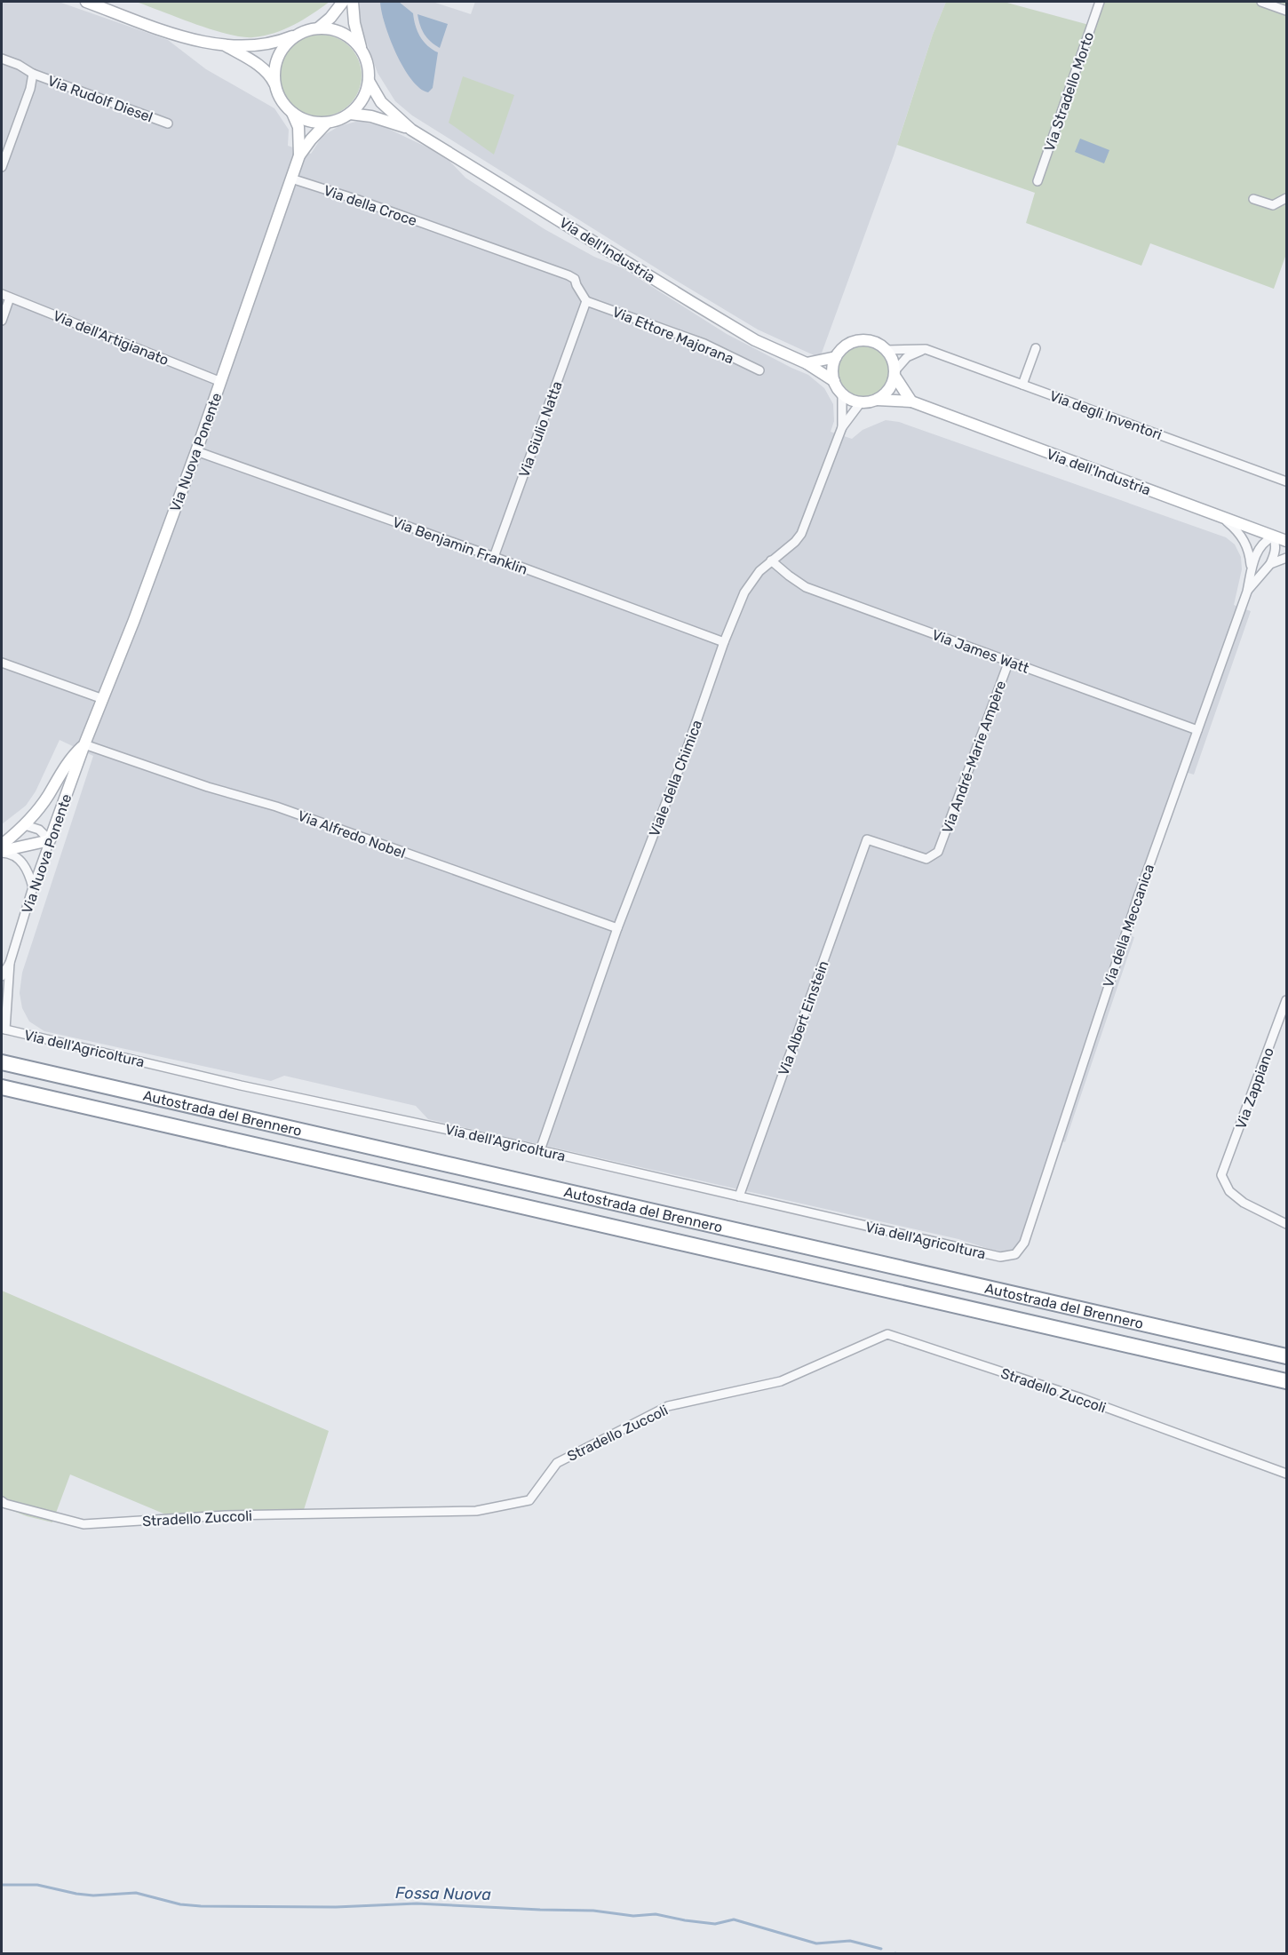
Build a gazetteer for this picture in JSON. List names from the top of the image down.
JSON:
{
  "streets": {
    "highway": ["Autostrada del Brennero"],
    "street": [
      "Via Stradello Morto",
      "Via Rudolf Diesel",
      "Via della Croce",
      "Via dell'Industria",
      "Via Ettore Majorana",
      "Via dell'Artigianato",
      "Via degli Inventori",
      "Via Giulio Natta",
      "Via Nuova Ponente",
      "Via Benjamin Franklin",
      "Via James Watt",
      "Via André-Marie Ampère",
      "Viale della Chimica",
      "Via Alfredo Nobel",
      "Via della Meccanica",
      "Via Albert Einstein",
      "Via dell'Agricoltura",
      "Via Zappiano",
      "Stradello Zuccoli"
    ]
  },
  "crossings": [
    ["Via della Croce", "Via Ettore Majorana"],
    ["Via della Croce", "Via Giulio Natta"],
    ["Via della Croce", "Via Nuova Ponente"],
    ["Via dell'Industria", "Via degli Inventori"],
    ["Via dell'Industria", "Via Nuova Ponente"],
    ["Via dell'Industria", "Viale della Chimica"],
    ["Via dell'Industria", "Via della Meccanica"],
    ["Via Ettore Majorana", "Via Giulio Natta"],
    ["Via dell'Artigianato", "Via Nuova Ponente"],
    ["Via degli Inventori", "Viale della Chimica"],
    ["Via Giulio Natta", "Via Benjamin Franklin"],
    ["Via Nuova Ponente", "Via Benjamin Franklin"],
    ["Via Nuova Ponente", "Via Alfredo Nobel"],
    ["Via Benjamin Franklin", "Viale della Chimica"],
    ["Via James Watt", "Via André-Marie Ampère"],
    ["Via James Watt", "Viale della Chimica"],
    ["Via James Watt", "Via della Meccanica"],
    ["Via André-Marie Ampère", "Via Albert Einstein"],
    ["Viale della Chimica", "Via Alfredo Nobel"],
    ["Viale della Chimica", "Via dell'Agricoltura"],
    ["Via della Meccanica", "Via dell'Agricoltura"],
    ["Via Albert Einstein", "Via dell'Agricoltura"]
  ],
  "water": ["Fossa Nuova"]
}
